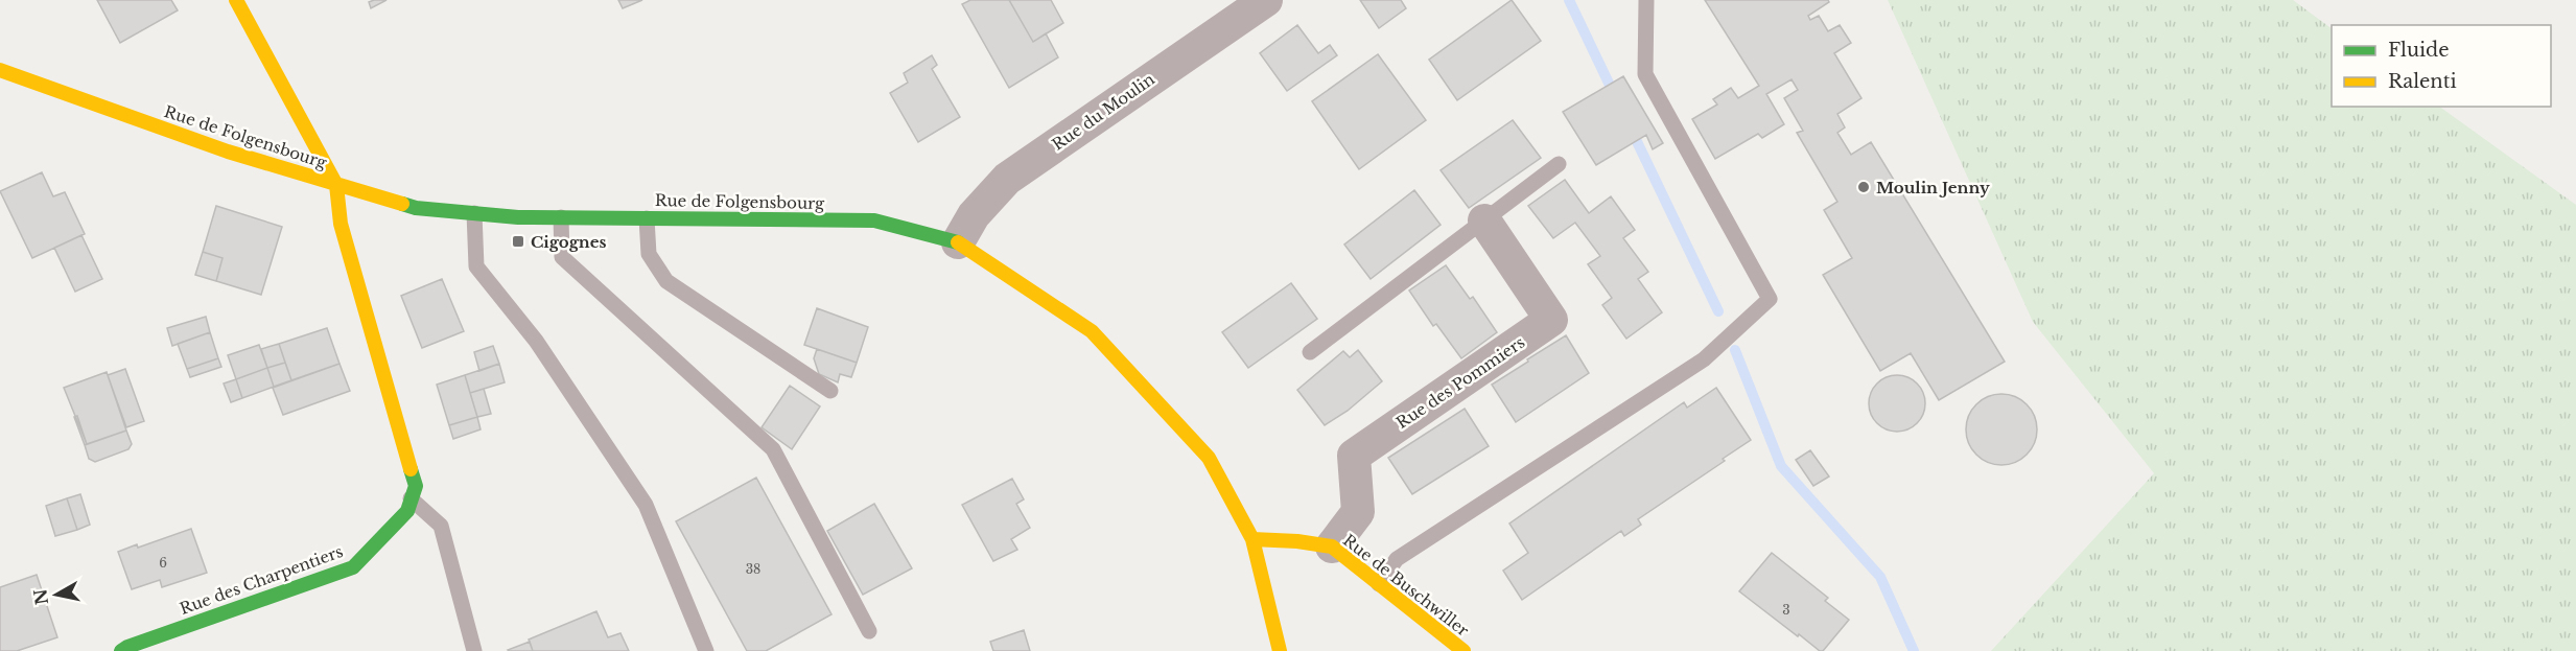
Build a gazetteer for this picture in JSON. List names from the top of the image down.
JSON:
{
  "streets": {
    "main road": ["Rue de Folgensbourg", "Rue des Charpentiers", "Rue de Buschwiller"],
    "street": ["Rue du Moulin", "Rue des Pommiers"]
  },
  "crossings": [
    ["Rue du Moulin", "Rue de Folgensbourg"],
    ["Rue de Folgensbourg", "Rue de Buschwiller"],
    ["Rue des Pommiers", "Rue de Buschwiller"]
  ],
  "places": {
    "other": ["Moulin Jenny"],
    "transit": ["Cigognes"]
  },
  "house_numbers": ["6", "38", "3"],
  "legend": ["Fluide", "Ralenti"],
  "north": "left"
}
